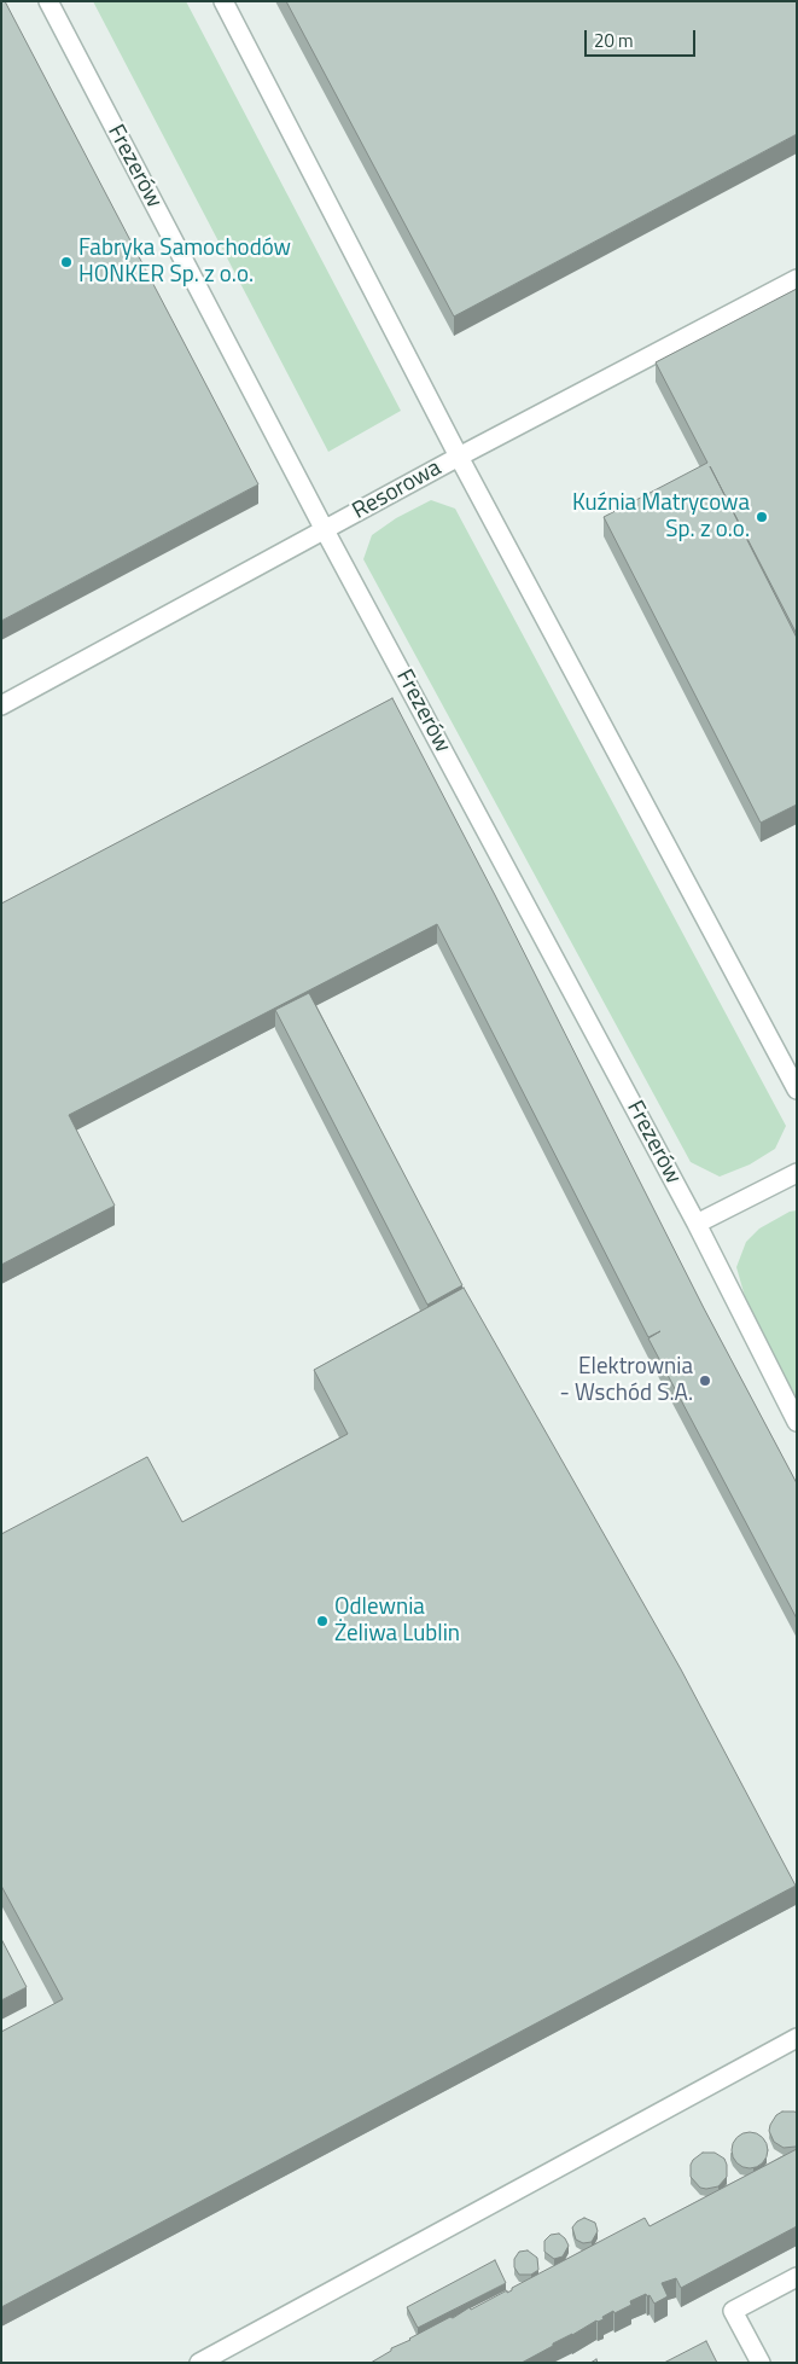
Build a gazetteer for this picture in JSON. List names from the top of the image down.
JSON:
{
  "streets": {
    "lane": ["Frezerów", "Resorowa"]
  },
  "crossings": [
    ["Frezerów", "Resorowa"]
  ],
  "places": [
    "Fabryka Samochodów HONKER Sp. z o.o.",
    "Kuźnia Matrycowa Sp. z o.o.",
    "Elektrownia - Wschód S.A.",
    "Odlewnia Żeliwa Lublin"
  ],
  "scale_bar": "20 m"
}
